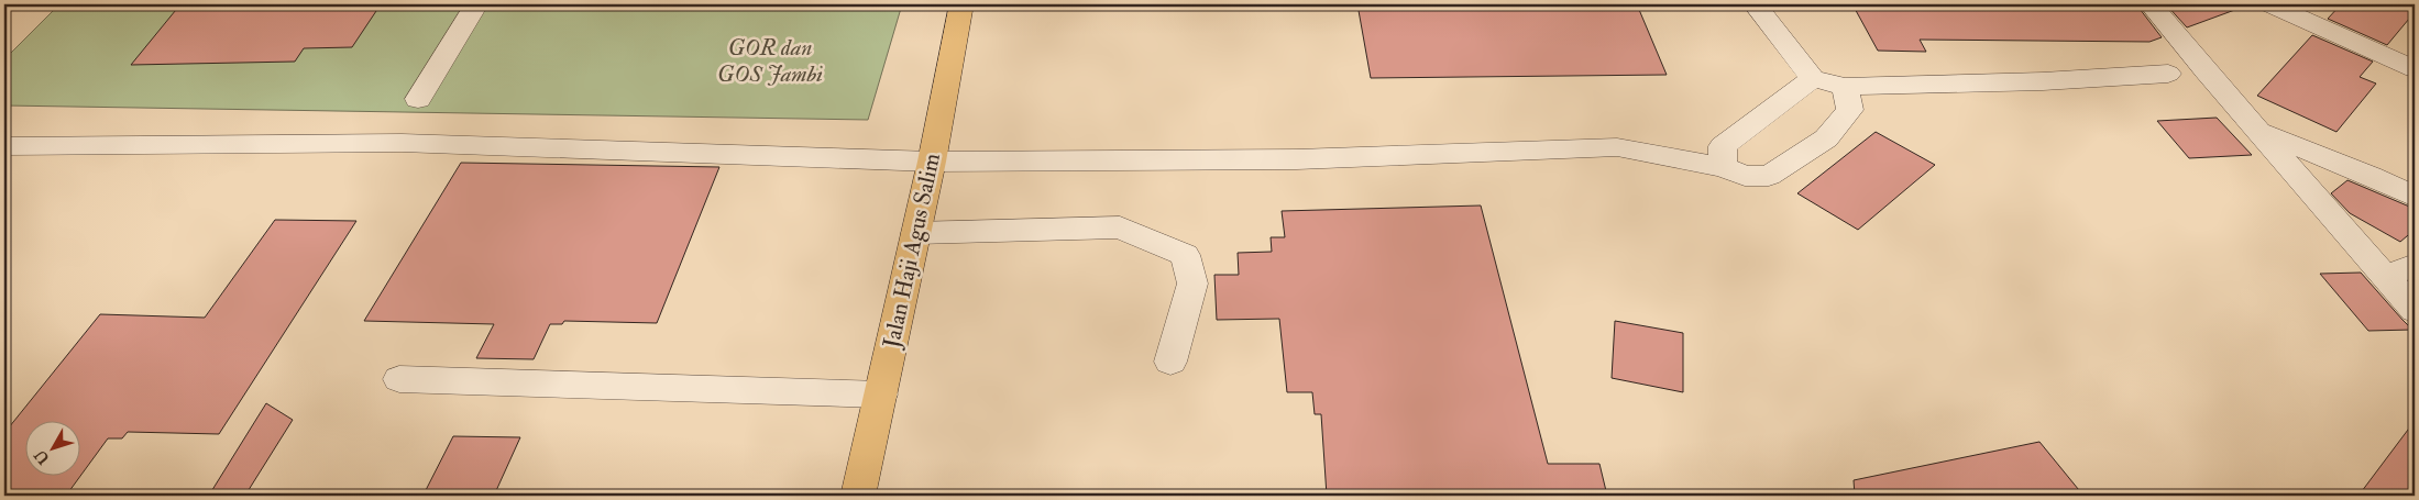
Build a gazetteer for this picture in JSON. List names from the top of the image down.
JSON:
{
  "streets": {
    "main road": ["Jalan Haji Agus Salim"]
  },
  "parks": ["GOR dan GOS Jambi"],
  "north": "bottom left"
}
